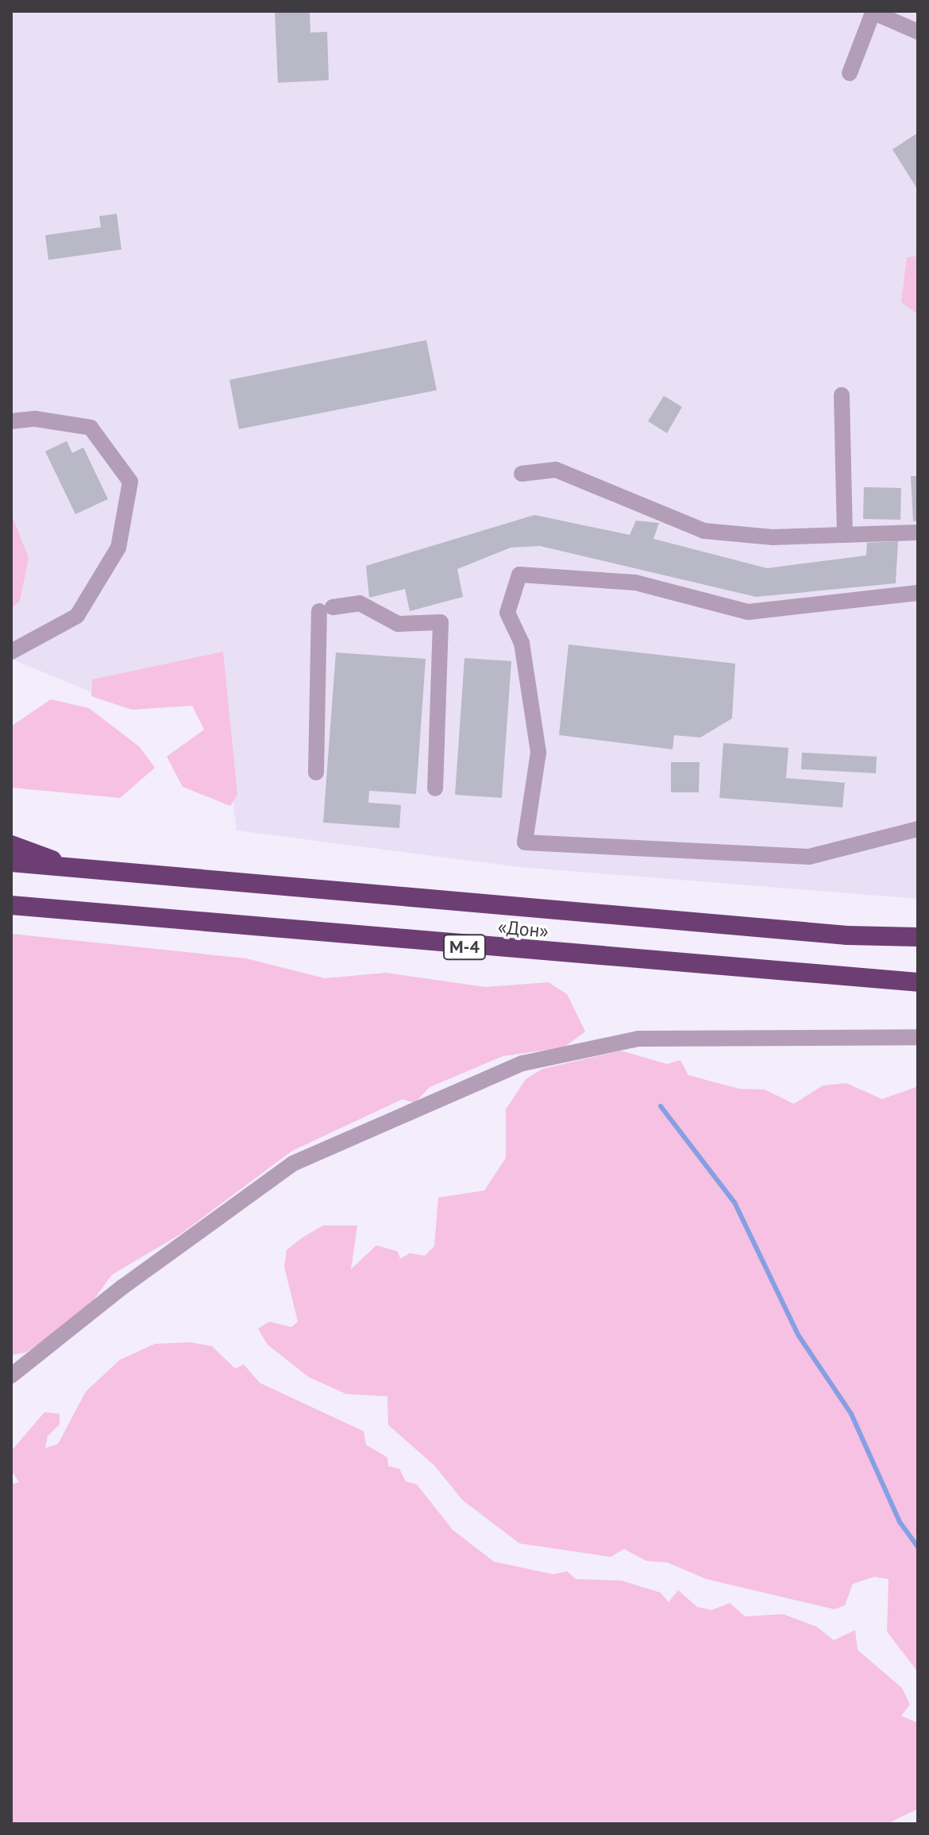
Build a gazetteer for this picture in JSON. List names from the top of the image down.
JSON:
{
  "streets": {
    "highway": ["«Дон»", "М-4"]
  }
}
